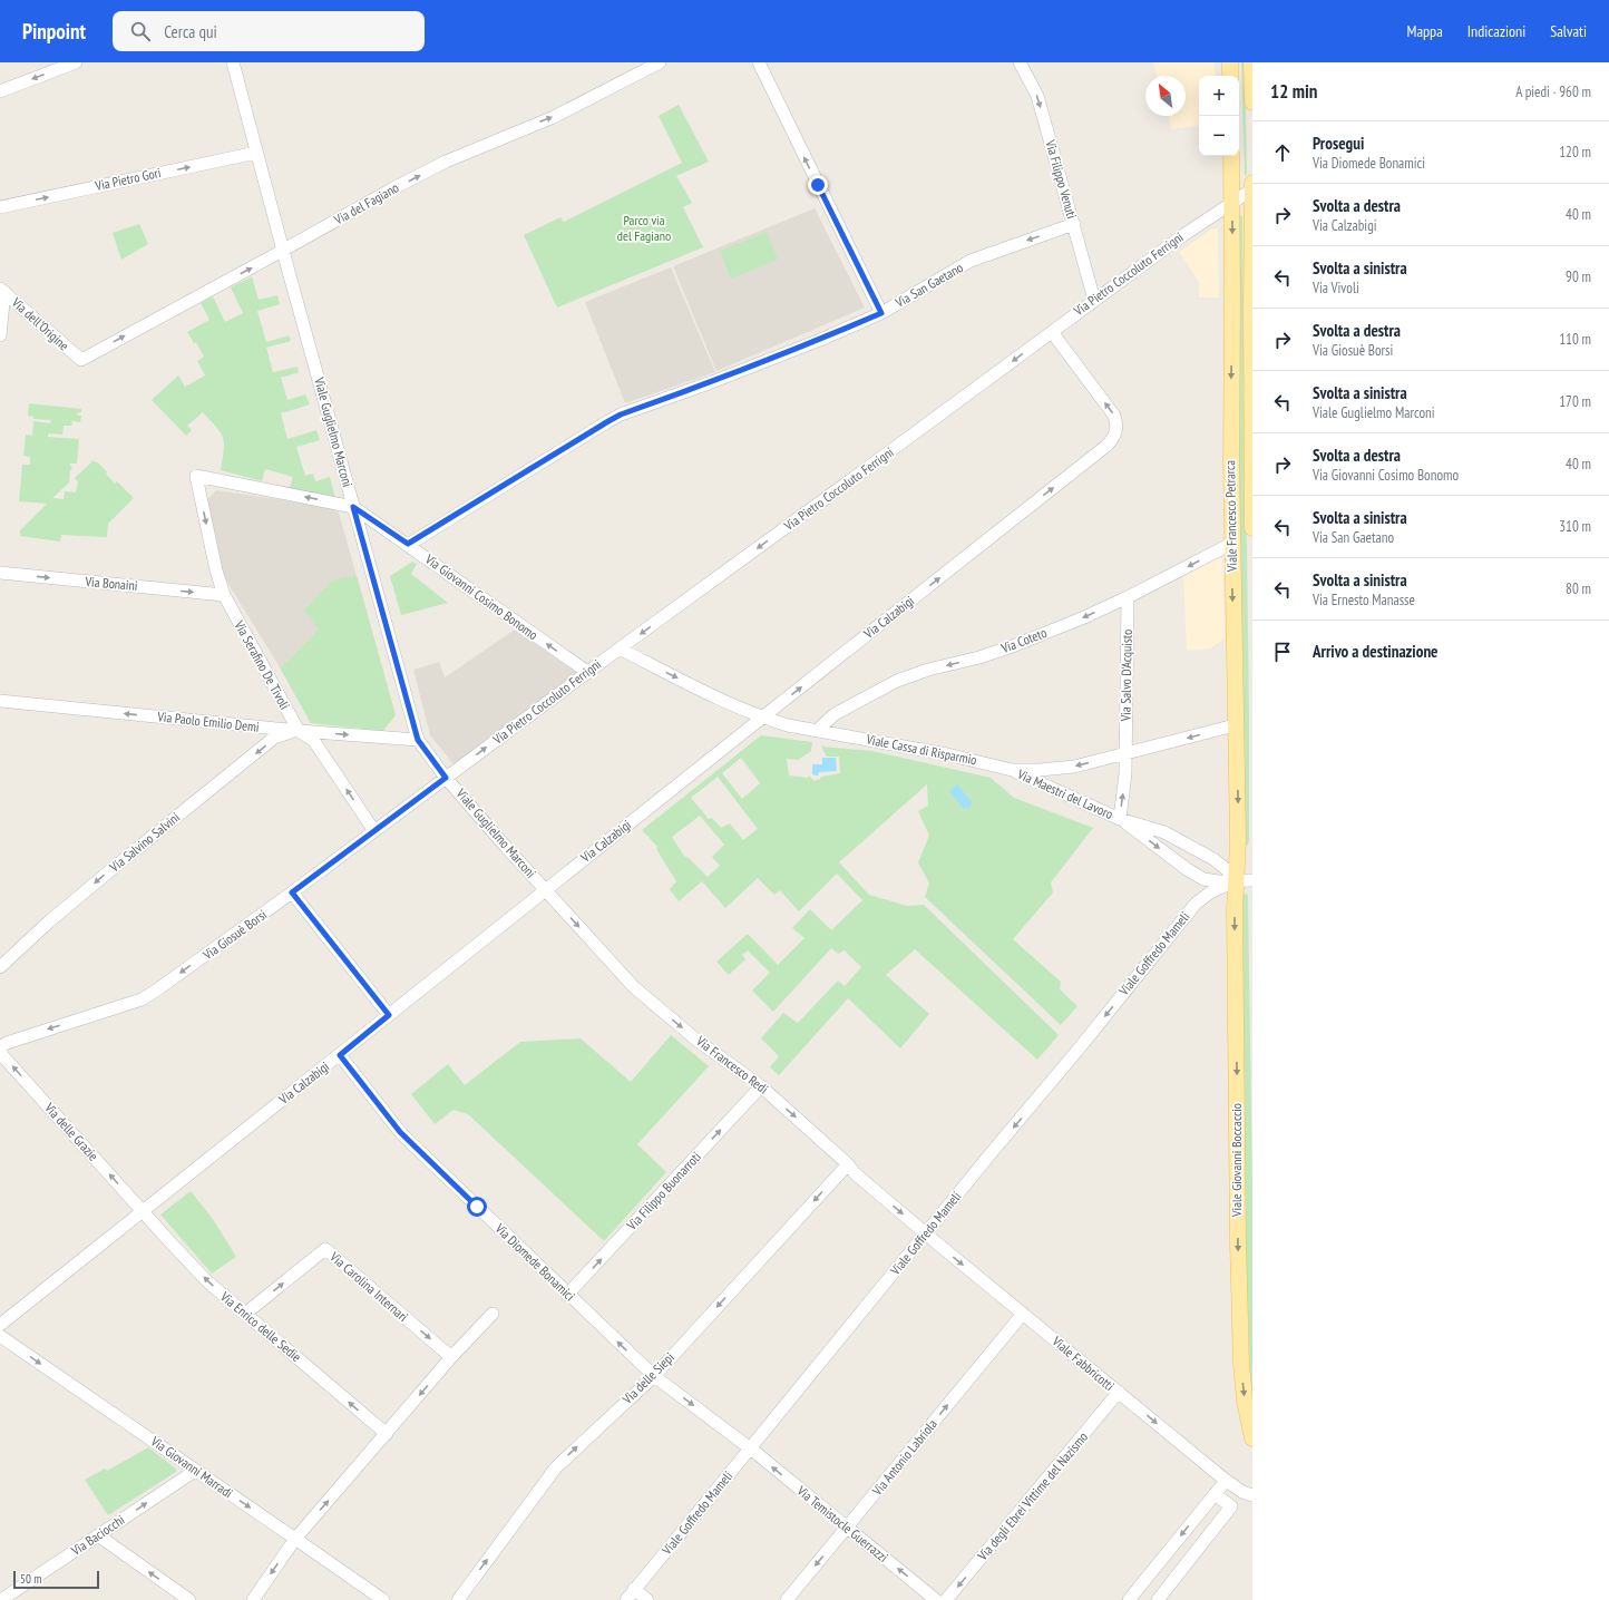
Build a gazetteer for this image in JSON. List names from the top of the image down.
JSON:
{
  "streets": {
    "main road": ["Viale Francesco Petrarca", "Viale Giovanni Boccaccio"],
    "street": [
      "Via Pietro Gori",
      "Via Filippo Venuti",
      "Via del Fagiano",
      "Via Pietro Coccoluto Ferrigni",
      "Via San Gaetano",
      "Via dell'Origine",
      "Viale Guglielmo Marconi",
      "Via Bonaini",
      "Via Giovanni Cosimo Bonomo",
      "Via Calzabigi",
      "Via Coteto",
      "Via Serafino De Tivoli",
      "Via Salvo D'Acquisto",
      "Via Paolo Emilio Demi",
      "Viale Cassa di Risparmio",
      "Via Maestri del Lavoro",
      "Via Salvino Salvini",
      "Via Giosuè Borsi",
      "Viale Goffredo Mameli",
      "Via Francesco Redi",
      "Via delle Grazie",
      "Via Filippo Buonarroti",
      "Via Diomede Bonamici",
      "Via Carolina Internari",
      "Via Enrico delle Sedie",
      "Viale Fabbricotti",
      "Via delle Siepi",
      "Via Antonio Labriola",
      "Via Giovanni Marradi",
      "Via degli Ebrei Vittime del Nazismo",
      "Via Temistocle Guerrazzi",
      "Via Baciocchi"
    ]
  },
  "crossings": [
    ["Via Pietro Gori", "Viale Guglielmo Marconi"],
    ["Via Filippo Venuti", "Via Pietro Coccoluto Ferrigni"],
    ["Via Filippo Venuti", "Via San Gaetano"],
    ["Via del Fagiano", "Via dell'Origine"],
    ["Via del Fagiano", "Viale Guglielmo Marconi"],
    ["Via Pietro Coccoluto Ferrigni", "Viale Guglielmo Marconi"],
    ["Via Pietro Coccoluto Ferrigni", "Viale Francesco Petrarca"],
    ["Via Pietro Coccoluto Ferrigni", "Via Giovanni Cosimo Bonomo"],
    ["Via Pietro Coccoluto Ferrigni", "Via Calzabigi"],
    ["Via Pietro Coccoluto Ferrigni", "Viale Cassa di Risparmio"],
    ["Via Pietro Coccoluto Ferrigni", "Via Giosuè Borsi"],
    ["Via San Gaetano", "Via Giovanni Cosimo Bonomo"],
    ["Viale Guglielmo Marconi", "Via Giovanni Cosimo Bonomo"],
    ["Viale Guglielmo Marconi", "Via Calzabigi"],
    ["Viale Guglielmo Marconi", "Via Paolo Emilio Demi"],
    ["Viale Guglielmo Marconi", "Via Giosuè Borsi"],
    ["Viale Guglielmo Marconi", "Via Francesco Redi"],
    ["Viale Francesco Petrarca", "Via Coteto"],
    ["Viale Francesco Petrarca", "Viale Cassa di Risparmio"],
    ["Viale Francesco Petrarca", "Via Maestri del Lavoro"],
    ["Viale Francesco Petrarca", "Viale Goffredo Mameli"],
    ["Viale Francesco Petrarca", "Viale Giovanni Boccaccio"],
    ["Via Bonaini", "Via Serafino De Tivoli"],
    ["Via Giovanni Cosimo Bonomo", "Via Serafino De Tivoli"],
    ["Via Calzabigi", "Viale Cassa di Risparmio"],
    ["Via Calzabigi", "Via Francesco Redi"],
    ["Via Calzabigi", "Via delle Grazie"],
    ["Via Calzabigi", "Via Diomede Bonamici"],
    ["Via Calzabigi", "Via Enrico delle Sedie"],
    ["Via Coteto", "Via Salvo D'Acquisto"],
    ["Via Coteto", "Viale Cassa di Risparmio"],
    ["Via Serafino De Tivoli", "Via Paolo Emilio Demi"],
    ["Via Serafino De Tivoli", "Via Salvino Salvini"],
    ["Via Serafino De Tivoli", "Via Giosuè Borsi"],
    ["Via Salvo D'Acquisto", "Viale Cassa di Risparmio"],
    ["Via Salvo D'Acquisto", "Via Maestri del Lavoro"],
    ["Via Paolo Emilio Demi", "Via Salvino Salvini"],
    ["Viale Cassa di Risparmio", "Via Maestri del Lavoro"],
    ["Via Maestri del Lavoro", "Viale Goffredo Mameli"],
    ["Via Maestri del Lavoro", "Viale Giovanni Boccaccio"],
    ["Viale Goffredo Mameli", "Via Francesco Redi"],
    ["Viale Goffredo Mameli", "Viale Giovanni Boccaccio"],
    ["Viale Goffredo Mameli", "Via Diomede Bonamici"],
    ["Viale Goffredo Mameli", "Viale Fabbricotti"],
    ["Viale Goffredo Mameli", "Via Temistocle Guerrazzi"],
    ["Via Francesco Redi", "Via Filippo Buonarroti"],
    ["Via Francesco Redi", "Viale Fabbricotti"],
    ["Via Francesco Redi", "Via delle Siepi"],
    ["Via delle Grazie", "Via Enrico delle Sedie"],
    ["Via Filippo Buonarroti", "Via Diomede Bonamici"],
    ["Via Diomede Bonamici", "Via delle Siepi"],
    ["Via Diomede Bonamici", "Via Temistocle Guerrazzi"],
    ["Via Carolina Internari", "Via Enrico delle Sedie"],
    ["Viale Fabbricotti", "Via Antonio Labriola"],
    ["Viale Fabbricotti", "Via degli Ebrei Vittime del Nazismo"],
    ["Via Antonio Labriola", "Via Temistocle Guerrazzi"],
    ["Via Giovanni Marradi", "Via Baciocchi"]
  ],
  "one_way": [
    "Via Pietro Gori",
    "Via Filippo Venuti",
    "Via del Fagiano",
    "Via Bonaini",
    "Via Giovanni Cosimo Bonomo",
    "Via Coteto",
    "Via Salvino Salvini",
    "Via Giosuè Borsi",
    "Viale Goffredo Mameli",
    "Via Francesco Redi",
    "Via delle Grazie",
    "Viale Giovanni Boccaccio",
    "Via Filippo Buonarroti",
    "Via Enrico delle Sedie",
    "Viale Fabbricotti",
    "Via Giovanni Marradi",
    "Via degli Ebrei Vittime del Nazismo",
    "Via Temistocle Guerrazzi",
    "Via Baciocchi"
  ],
  "parks": ["Parco via del Fagiano"],
  "scale_bar": "50 m",
  "north": "top left",
  "page": {
    "header": "Pinpoint",
    "search": "Cerca qui",
    "nav": ["Mappa", "Indicazioni", "Salvati"],
    "heading": ["12 min", "A piedi · 960 m"],
    "map_buttons": ["+", "−"],
    "list": [
      ["Prosegui", "Via Diomede Bonamici", "120 m"],
      ["Svolta a destra", "Via Calzabigi", "40 m"],
      ["Svolta a sinistra", "Via Vivoli", "90 m"],
      ["Svolta a destra", "Via Giosuè Borsi", "110 m"],
      ["Svolta a sinistra", "Viale Guglielmo Marconi", "170 m"],
      ["Svolta a destra", "Via Giovanni Cosimo Bonomo", "40 m"],
      ["Svolta a sinistra", "Via San Gaetano", "310 m"],
      ["Svolta a sinistra", "Via Ernesto Manasse", "80 m"],
      "Arrivo a destinazione"
    ],
    "scale": "50 m"
  }
}
